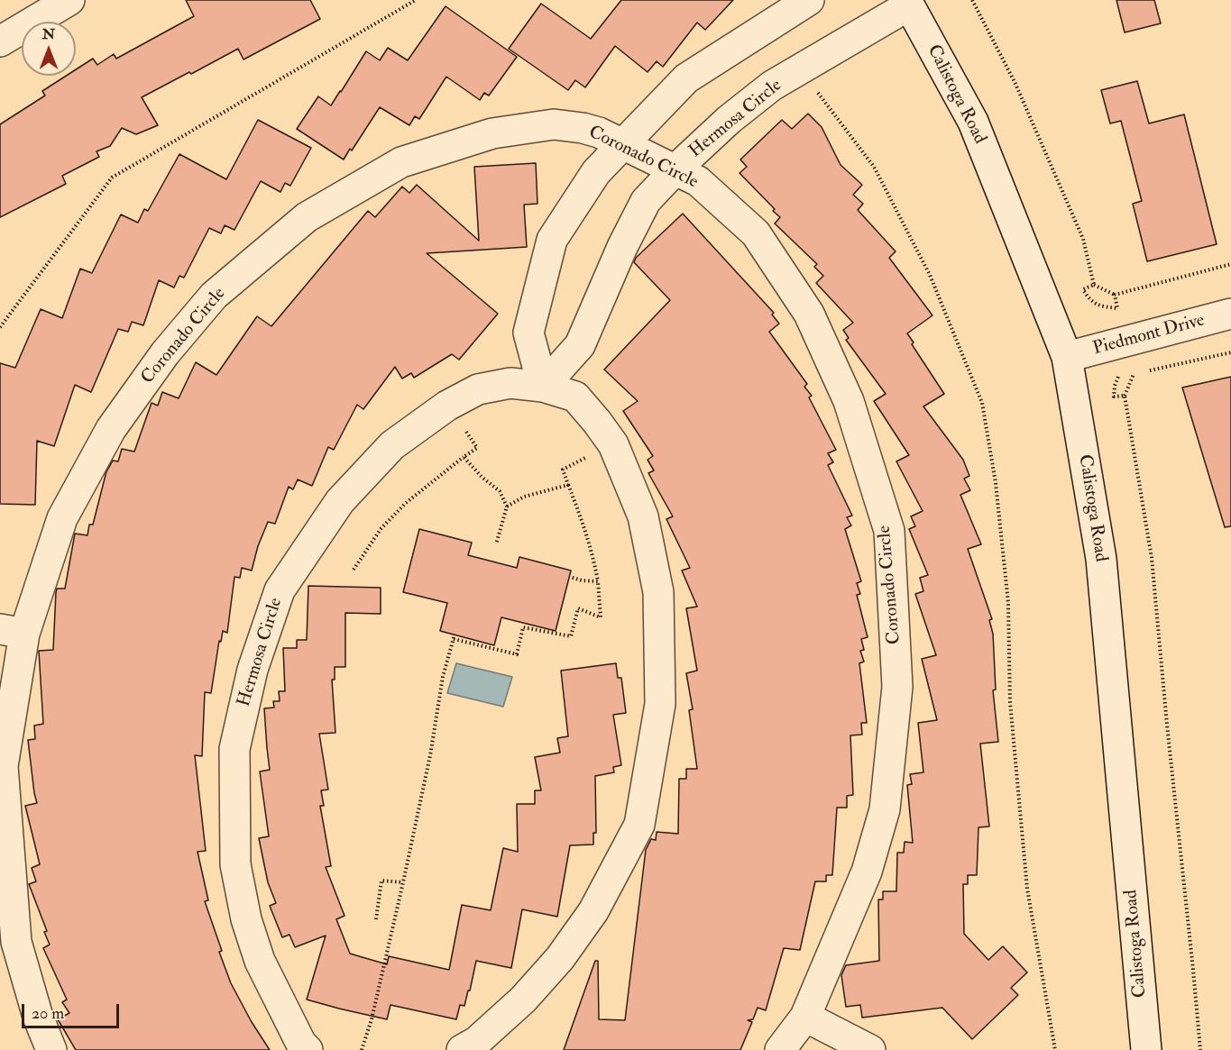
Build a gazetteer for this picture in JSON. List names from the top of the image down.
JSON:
{
  "streets": {
    "street": [
      "Calistoga Road",
      "Hermosa Circle",
      "Coronado Circle",
      "Piedmont Drive"
    ]
  },
  "crossings": [
    ["Calistoga Road", "Hermosa Circle"],
    ["Calistoga Road", "Piedmont Drive"],
    ["Hermosa Circle", "Coronado Circle"]
  ],
  "scale_bar": "20 m",
  "north": "top"
}
